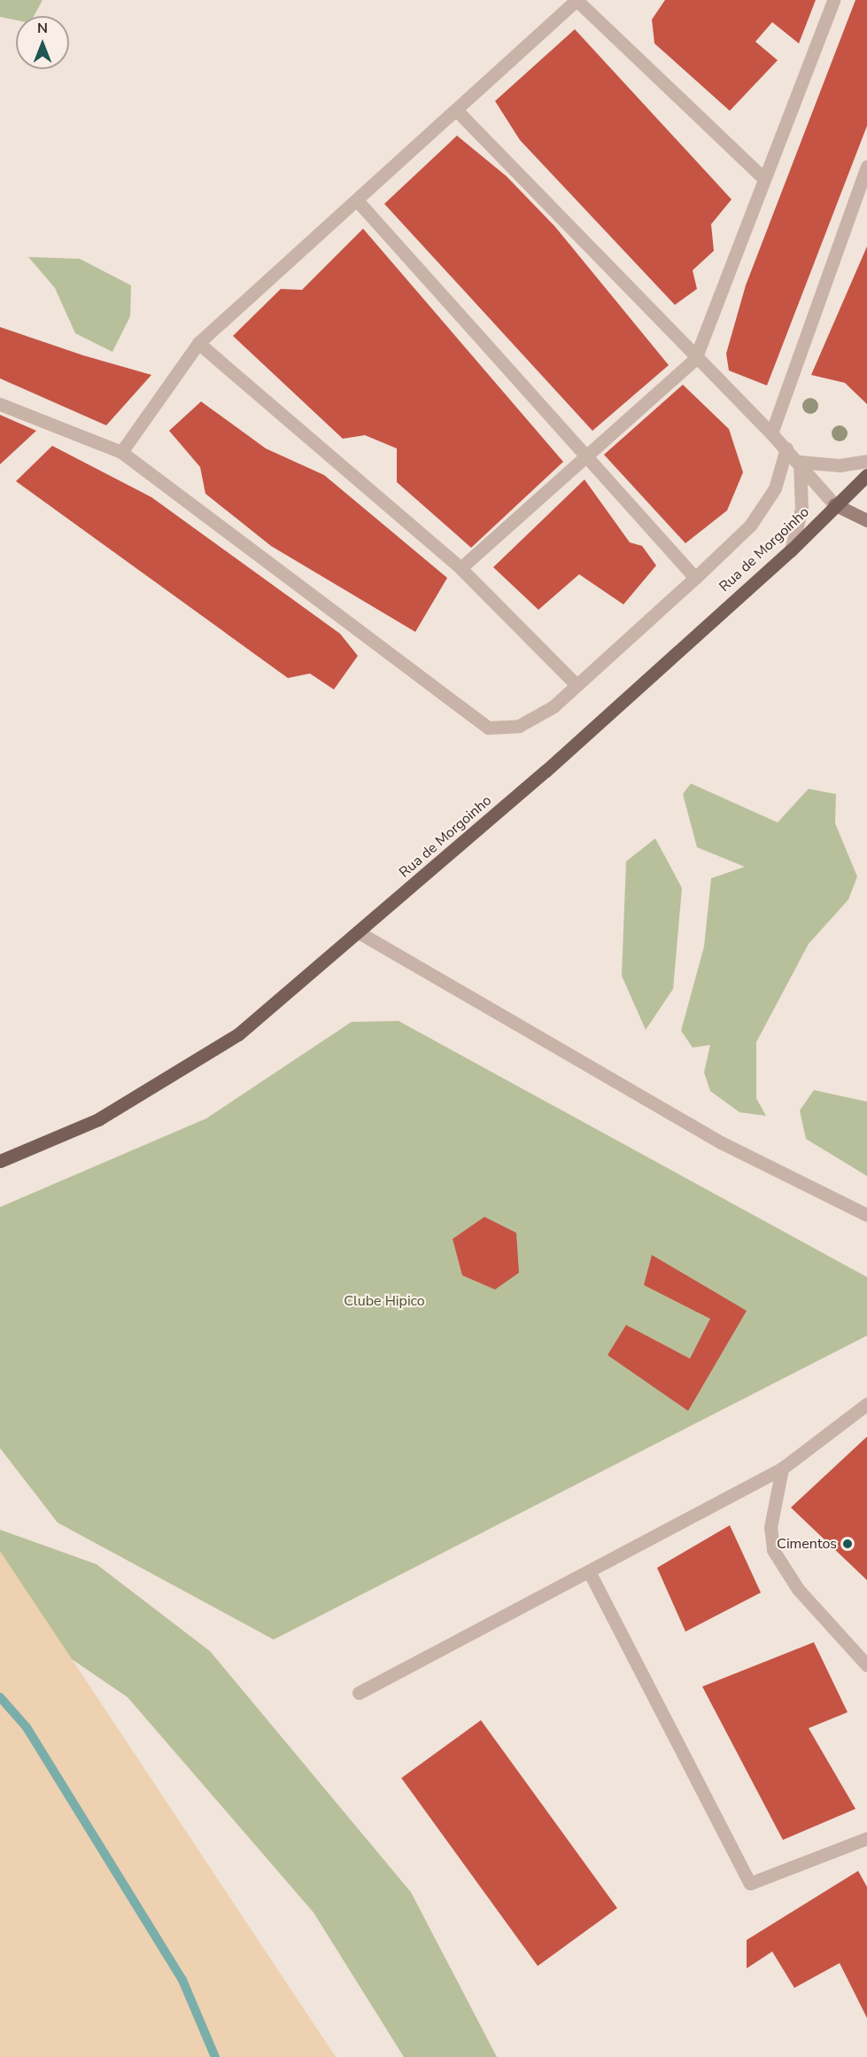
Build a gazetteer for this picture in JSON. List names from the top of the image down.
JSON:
{
  "streets": {
    "main road": ["Rua de Morgoinho"]
  },
  "parks": ["Clube Hipico"],
  "places": ["Cimentos"],
  "north": "top"
}
